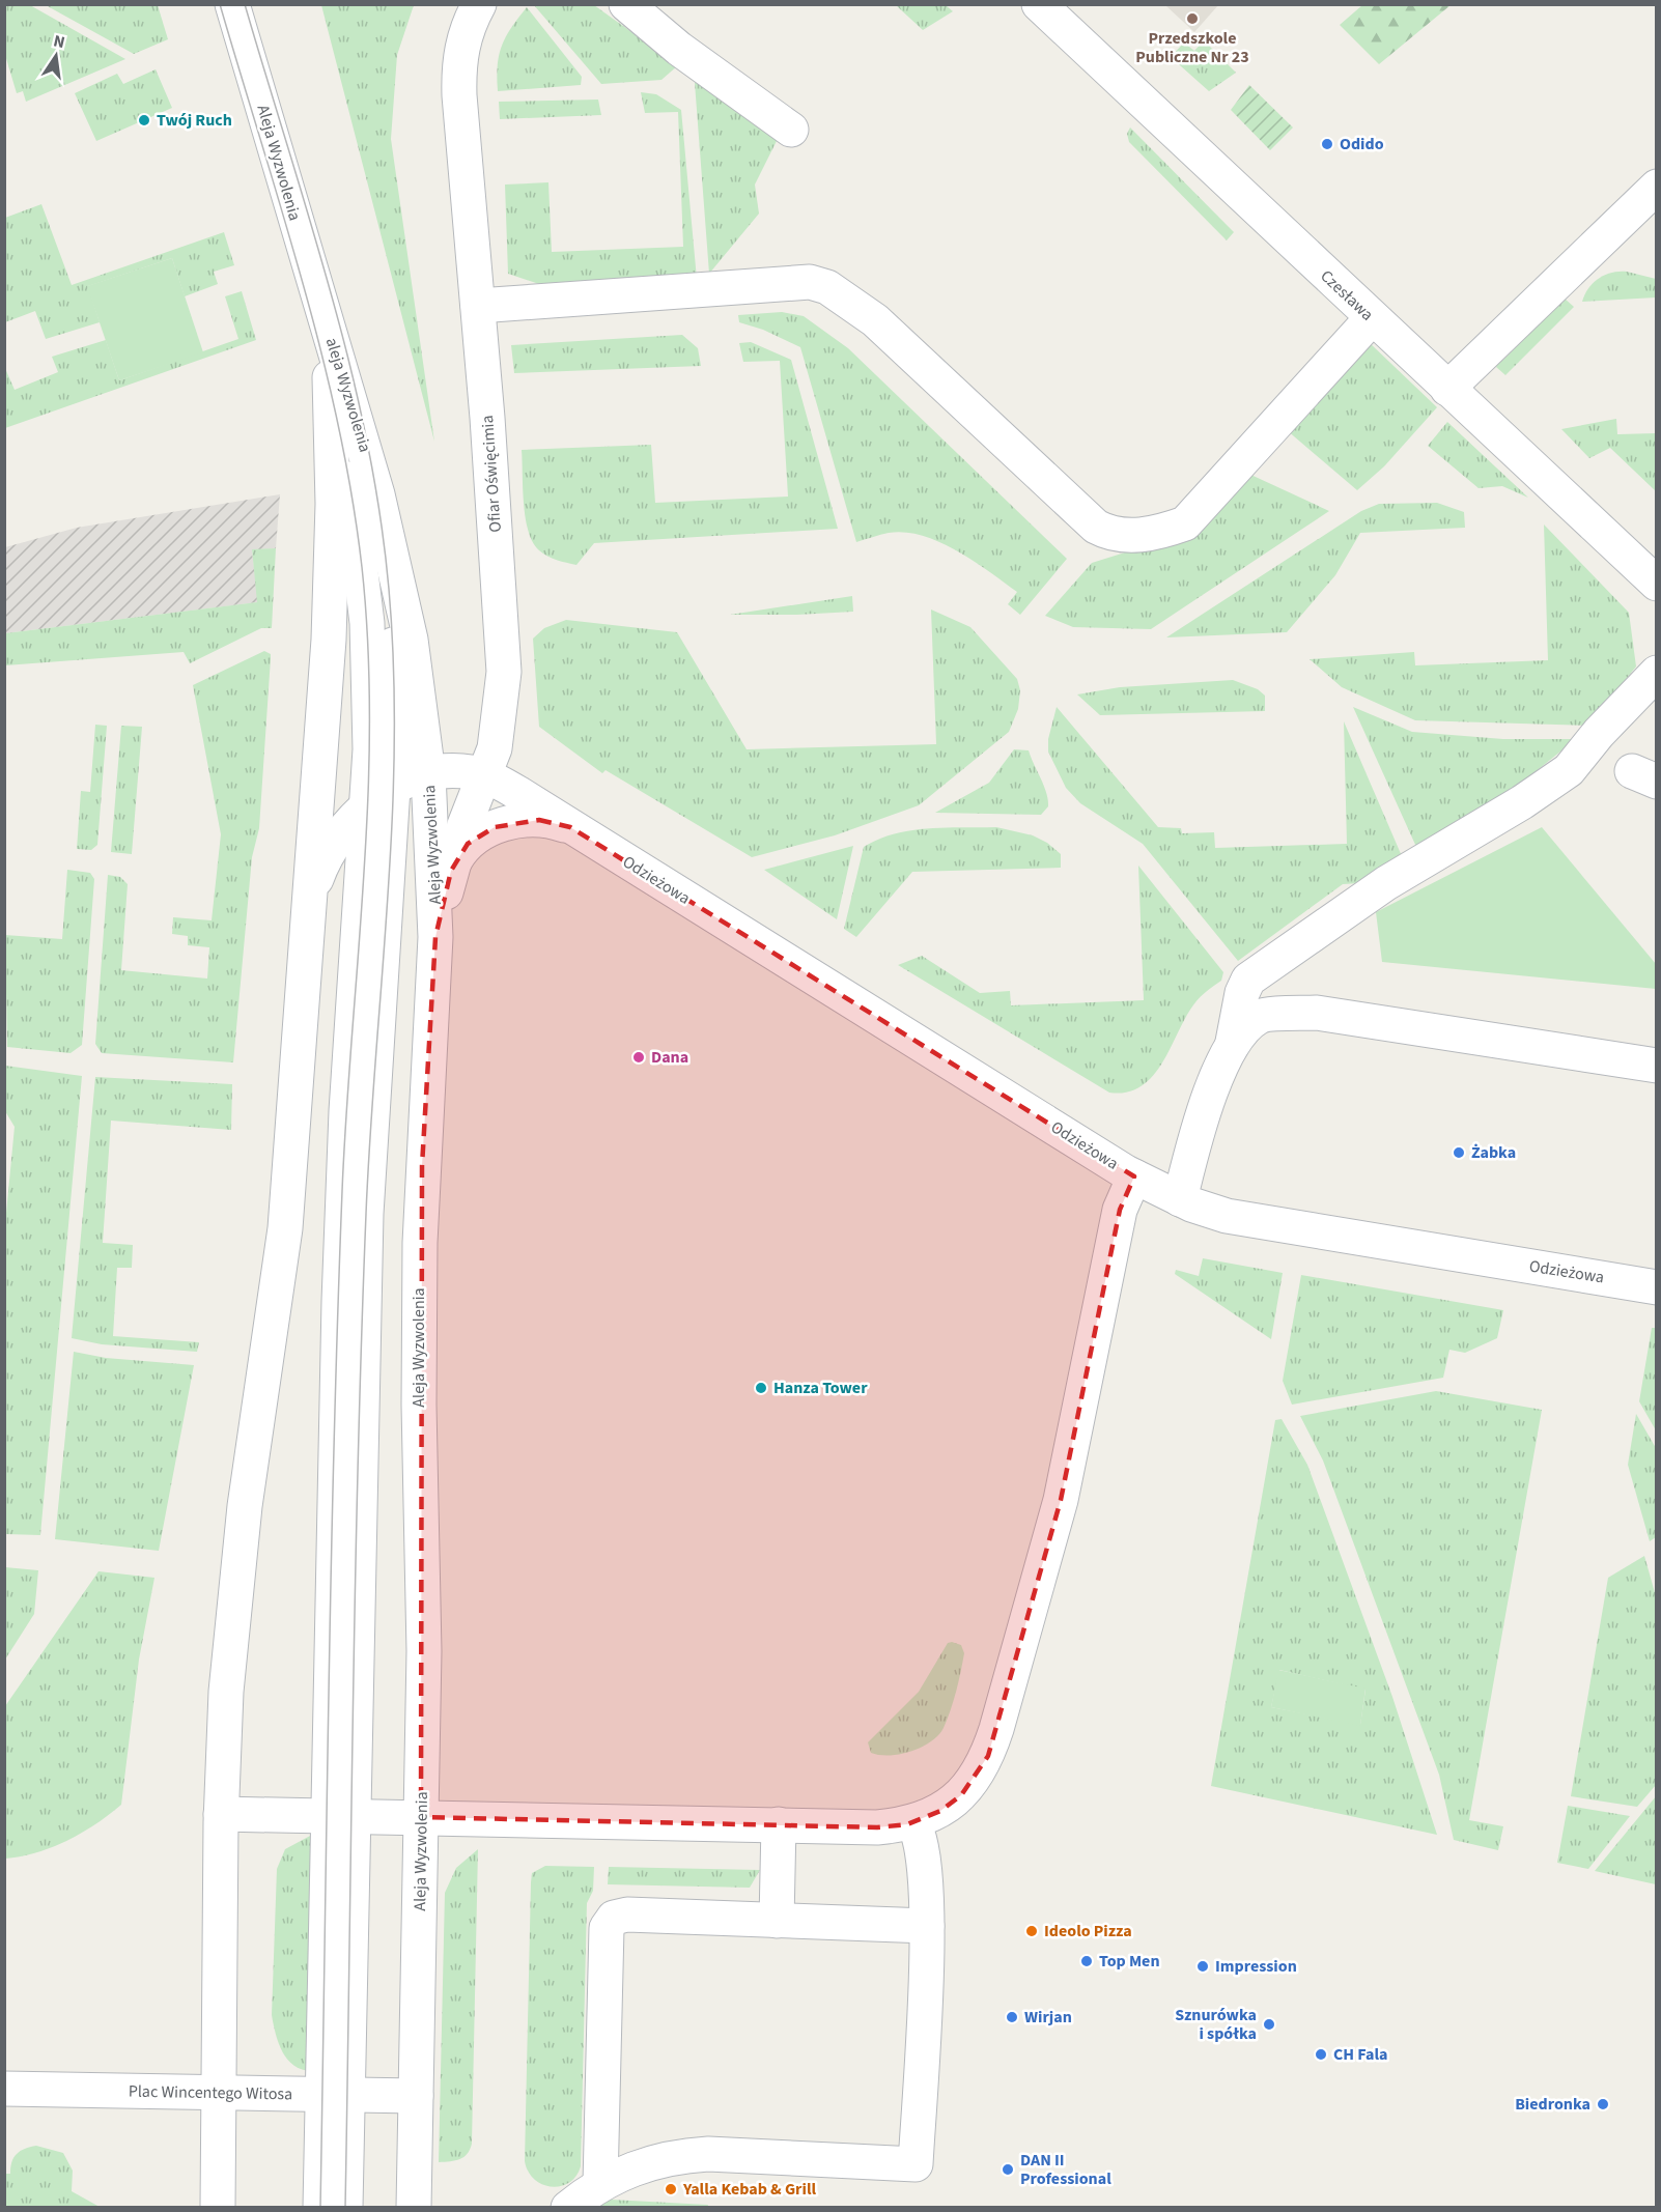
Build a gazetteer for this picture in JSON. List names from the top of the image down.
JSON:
{
  "streets": {
    "street": [
      "Aleja Wyzwolenia",
      "Czesława",
      "aleja Wyzwolenia",
      "Ofiar Oświęcimia",
      "Odzieżowa",
      "Plac Wincentego Witosa"
    ]
  },
  "crossings": [
    ["Aleja Wyzwolenia", "aleja Wyzwolenia"],
    ["Aleja Wyzwolenia", "Ofiar Oświęcimia"],
    ["Aleja Wyzwolenia", "Odzieżowa"],
    ["Aleja Wyzwolenia", "Plac Wincentego Witosa"],
    ["aleja Wyzwolenia", "Odzieżowa"],
    ["Ofiar Oświęcimia", "Odzieżowa"]
  ],
  "places": [
    "Przedszkole Publiczne Nr 23",
    "Twój Ruch",
    "Odido",
    "Dana",
    "Żabka",
    "Hanza Tower",
    "Ideolo Pizza",
    "Top Men",
    "Impression",
    "Wirjan",
    "Sznurówka i spółka",
    "CH Fala",
    "Biedronka",
    "DAN II Professional",
    "Yalla Kebab & Grill"
  ],
  "north": "top"
}
